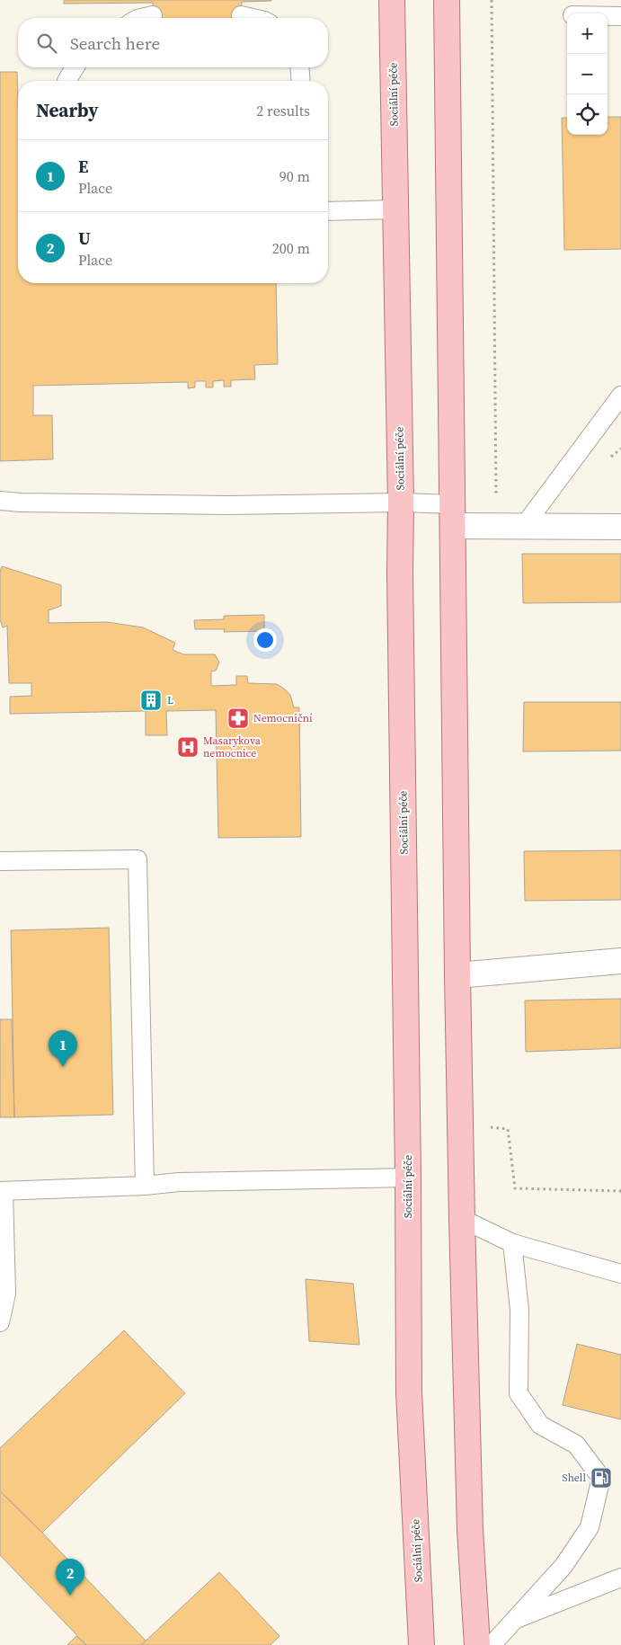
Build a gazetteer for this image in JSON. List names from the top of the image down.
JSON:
{
  "streets": {
    "main road": ["Sociální péče"]
  },
  "places": {
    "building": ["L"],
    "pharmacy": ["Nemocniční"],
    "hospital": ["Masarykova nemocnice"],
    "fuel station": ["Shell"]
  },
  "page": {
    "map_buttons": ["+", "−"],
    "search": "Search here",
    "heading": ["Nearby", "2 results"],
    "list": [
      {
        "mark": "1",
        "name": "E",
        "note": "Place",
        "value": "90 m"
      },
      {
        "mark": "2",
        "name": "U",
        "note": "Place",
        "value": "200 m"
      }
    ],
    "pins": ["1", "2"]
  }
}
